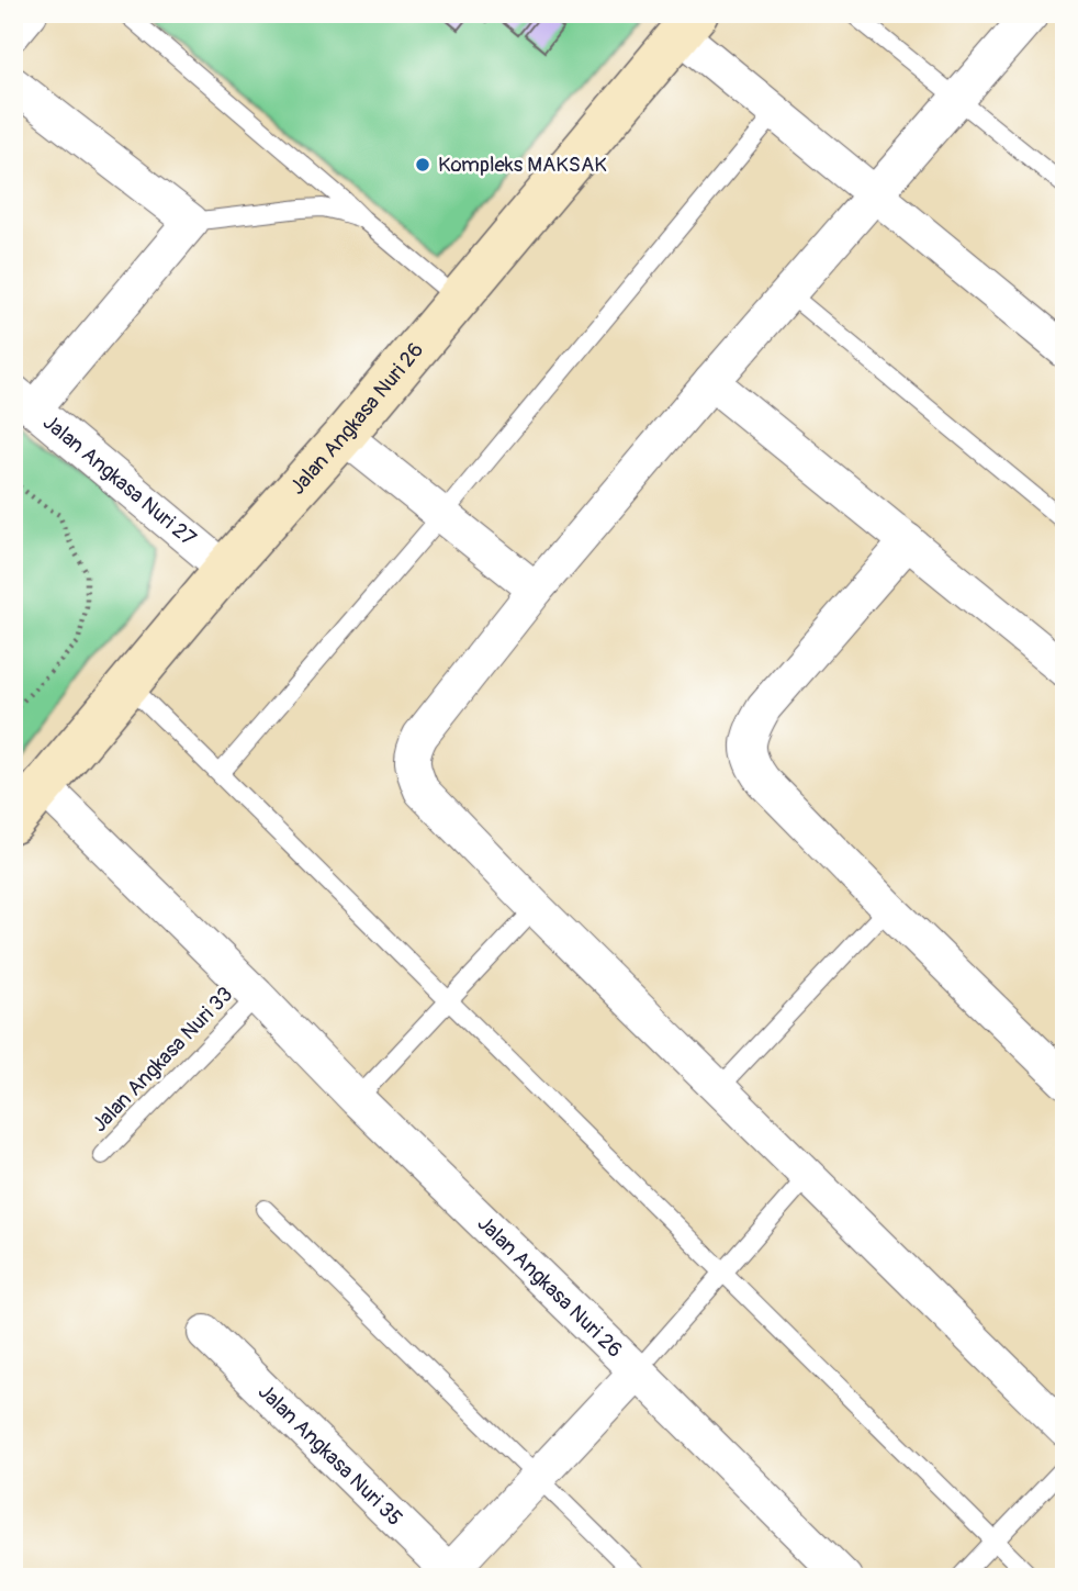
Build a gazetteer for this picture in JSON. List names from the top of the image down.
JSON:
{
  "streets": {
    "street": ["Jalan Angkasa Nuri 26", "Jalan Angkasa Nuri 27", "Jalan Angkasa Nuri 35"],
    "lane": ["Jalan Angkasa Nuri 33"]
  },
  "crossings": [
    ["Jalan Angkasa Nuri 26", "Jalan Angkasa Nuri 27"],
    ["Jalan Angkasa Nuri 26", "Jalan Angkasa Nuri 33"]
  ],
  "places": ["Kompleks MAKSAK"]
}
